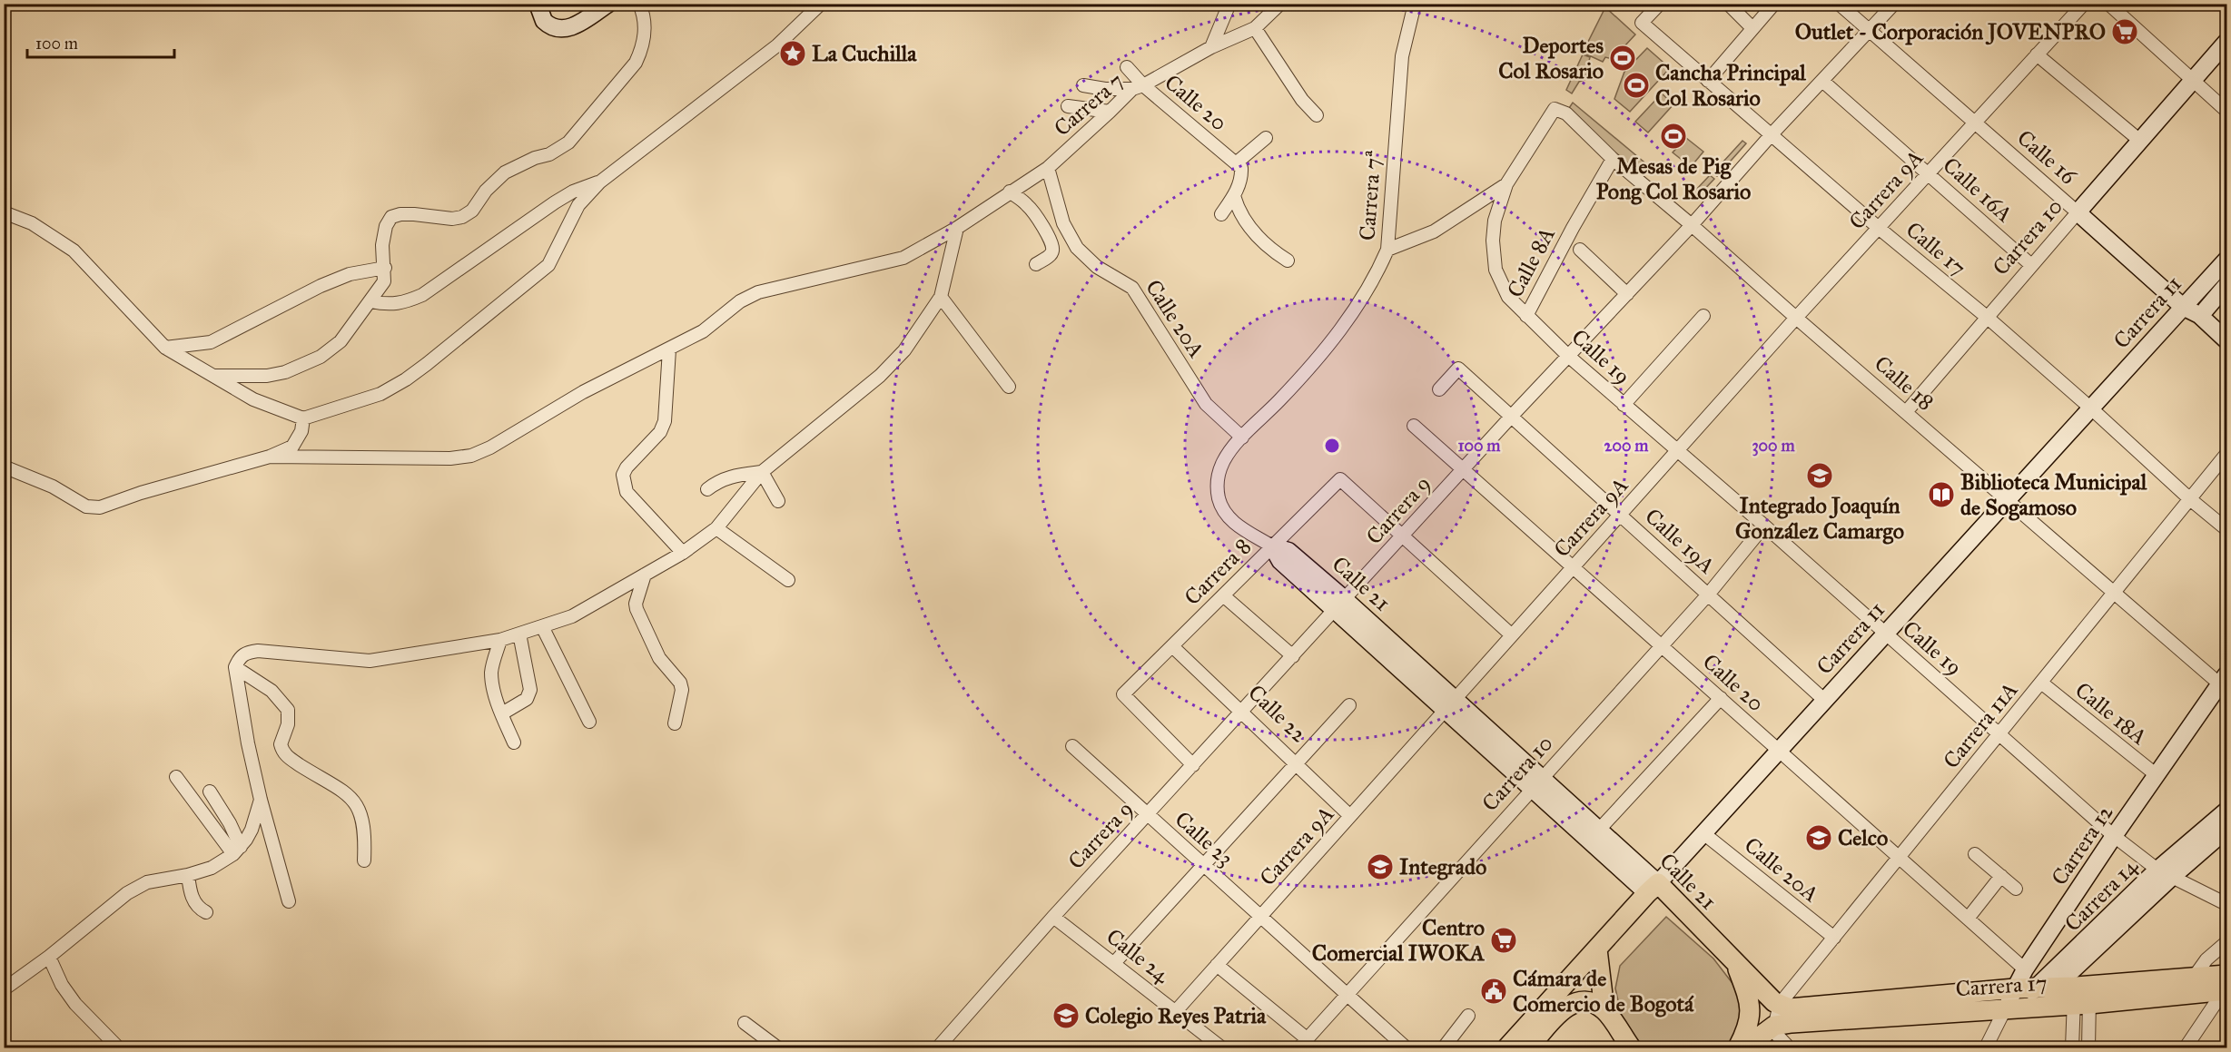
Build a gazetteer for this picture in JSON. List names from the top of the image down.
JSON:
{
  "streets": {
    "main road": ["Carrera 11", "Calle 21", "Carrera 17"],
    "street": [
      "Calle 20",
      "Carrera 7",
      "Calle 16",
      "Carrera 9A",
      "Calle 16A",
      "Carrera 7ª",
      "Carrera 10",
      "Calle 17",
      "Calle 8A",
      "Calle 20A",
      "Calle 19",
      "Calle 18",
      "Carrera 9",
      "Calle 19A",
      "Carrera 8",
      "Calle 22",
      "Calle 18A",
      "Carrera 11A",
      "Calle 23",
      "Carrera 12",
      "Carrera 14",
      "Calle 24"
    ]
  },
  "crossings": [
    ["Calle 20", "Carrera 7"],
    ["Calle 20", "Carrera 9A"],
    ["Calle 20", "Carrera 10"],
    ["Calle 20", "Carrera 11"],
    ["Calle 20", "Carrera 9"],
    ["Calle 20", "Carrera 11A"],
    ["Calle 20", "Carrera 12"],
    ["Carrera 7", "Calle 20A"],
    ["Calle 16", "Carrera 9A"],
    ["Calle 16", "Carrera 10"],
    ["Calle 16", "Carrera 11"],
    ["Calle 16", "Carrera 9"],
    ["Carrera 9A", "Calle 16A"],
    ["Carrera 9A", "Calle 17"],
    ["Carrera 9A", "Calle 19"],
    ["Carrera 9A", "Calle 18"],
    ["Carrera 9A", "Calle 19A"],
    ["Carrera 9A", "Calle 21"],
    ["Carrera 9A", "Calle 22"],
    ["Carrera 9A", "Calle 23"],
    ["Carrera 9A", "Calle 24"],
    ["Calle 16A", "Carrera 10"],
    ["Calle 16A", "Carrera 9"],
    ["Carrera 7ª", "Calle 20A"],
    ["Carrera 7ª", "Carrera 8"],
    ["Carrera 7ª", "Calle 21"],
    ["Carrera 10", "Calle 17"],
    ["Carrera 10", "Calle 19"],
    ["Carrera 10", "Calle 18"],
    ["Carrera 10", "Calle 19A"],
    ["Carrera 10", "Calle 21"],
    ["Carrera 10", "Calle 23"],
    ["Calle 17", "Carrera 11"],
    ["Calle 17", "Carrera 9"],
    ["Calle 17", "Carrera 11A"],
    ["Calle 8A", "Calle 19"],
    ["Calle 8A", "Calle 18"],
    ["Carrera 11", "Calle 20A"],
    ["Carrera 11", "Calle 19"],
    ["Carrera 11", "Calle 18"],
    ["Carrera 11", "Calle 19A"],
    ["Carrera 11", "Calle 21"],
    ["Calle 20A", "Carrera 11A"],
    ["Calle 19", "Carrera 9"],
    ["Calle 19", "Carrera 11A"],
    ["Calle 19", "Carrera 12"],
    ["Calle 19", "Carrera 14"],
    ["Calle 18", "Carrera 9"],
    ["Calle 18", "Carrera 11A"],
    ["Calle 18", "Carrera 12"],
    ["Carrera 9", "Calle 19A"],
    ["Carrera 9", "Carrera 8"],
    ["Carrera 9", "Calle 21"],
    ["Carrera 9", "Calle 22"],
    ["Carrera 9", "Calle 23"],
    ["Carrera 9", "Calle 24"],
    ["Carrera 8", "Calle 21"],
    ["Carrera 8", "Calle 22"],
    ["Calle 21", "Carrera 11A"],
    ["Calle 21", "Carrera 17"],
    ["Calle 18A", "Carrera 11A"],
    ["Calle 18A", "Carrera 12"],
    ["Carrera 11A", "Carrera 17"],
    ["Carrera 12", "Carrera 17"],
    ["Carrera 14", "Carrera 17"]
  ],
  "places": {
    "supermarket": ["Outlet - Corporación JOVENPRO", "Centro Comercial IWOKA"],
    "place": ["La Cuchilla"],
    "sports": ["Deportes Col Rosario", "Cancha Principal Col Rosario", "Mesas de Pig Pong Col Rosario"],
    "school or university": [
      "Integrado Joaquín González Camargo",
      "Celco",
      "Integrado",
      "Colegio Reyes Patria"
    ],
    "library": ["Biblioteca Municipal de Sogamoso"],
    "public building": ["Cámara de Comercio de Bogotá"]
  },
  "scale_bar": "100 m",
  "rings": ["100 m", "200 m", "300 m"]
}
